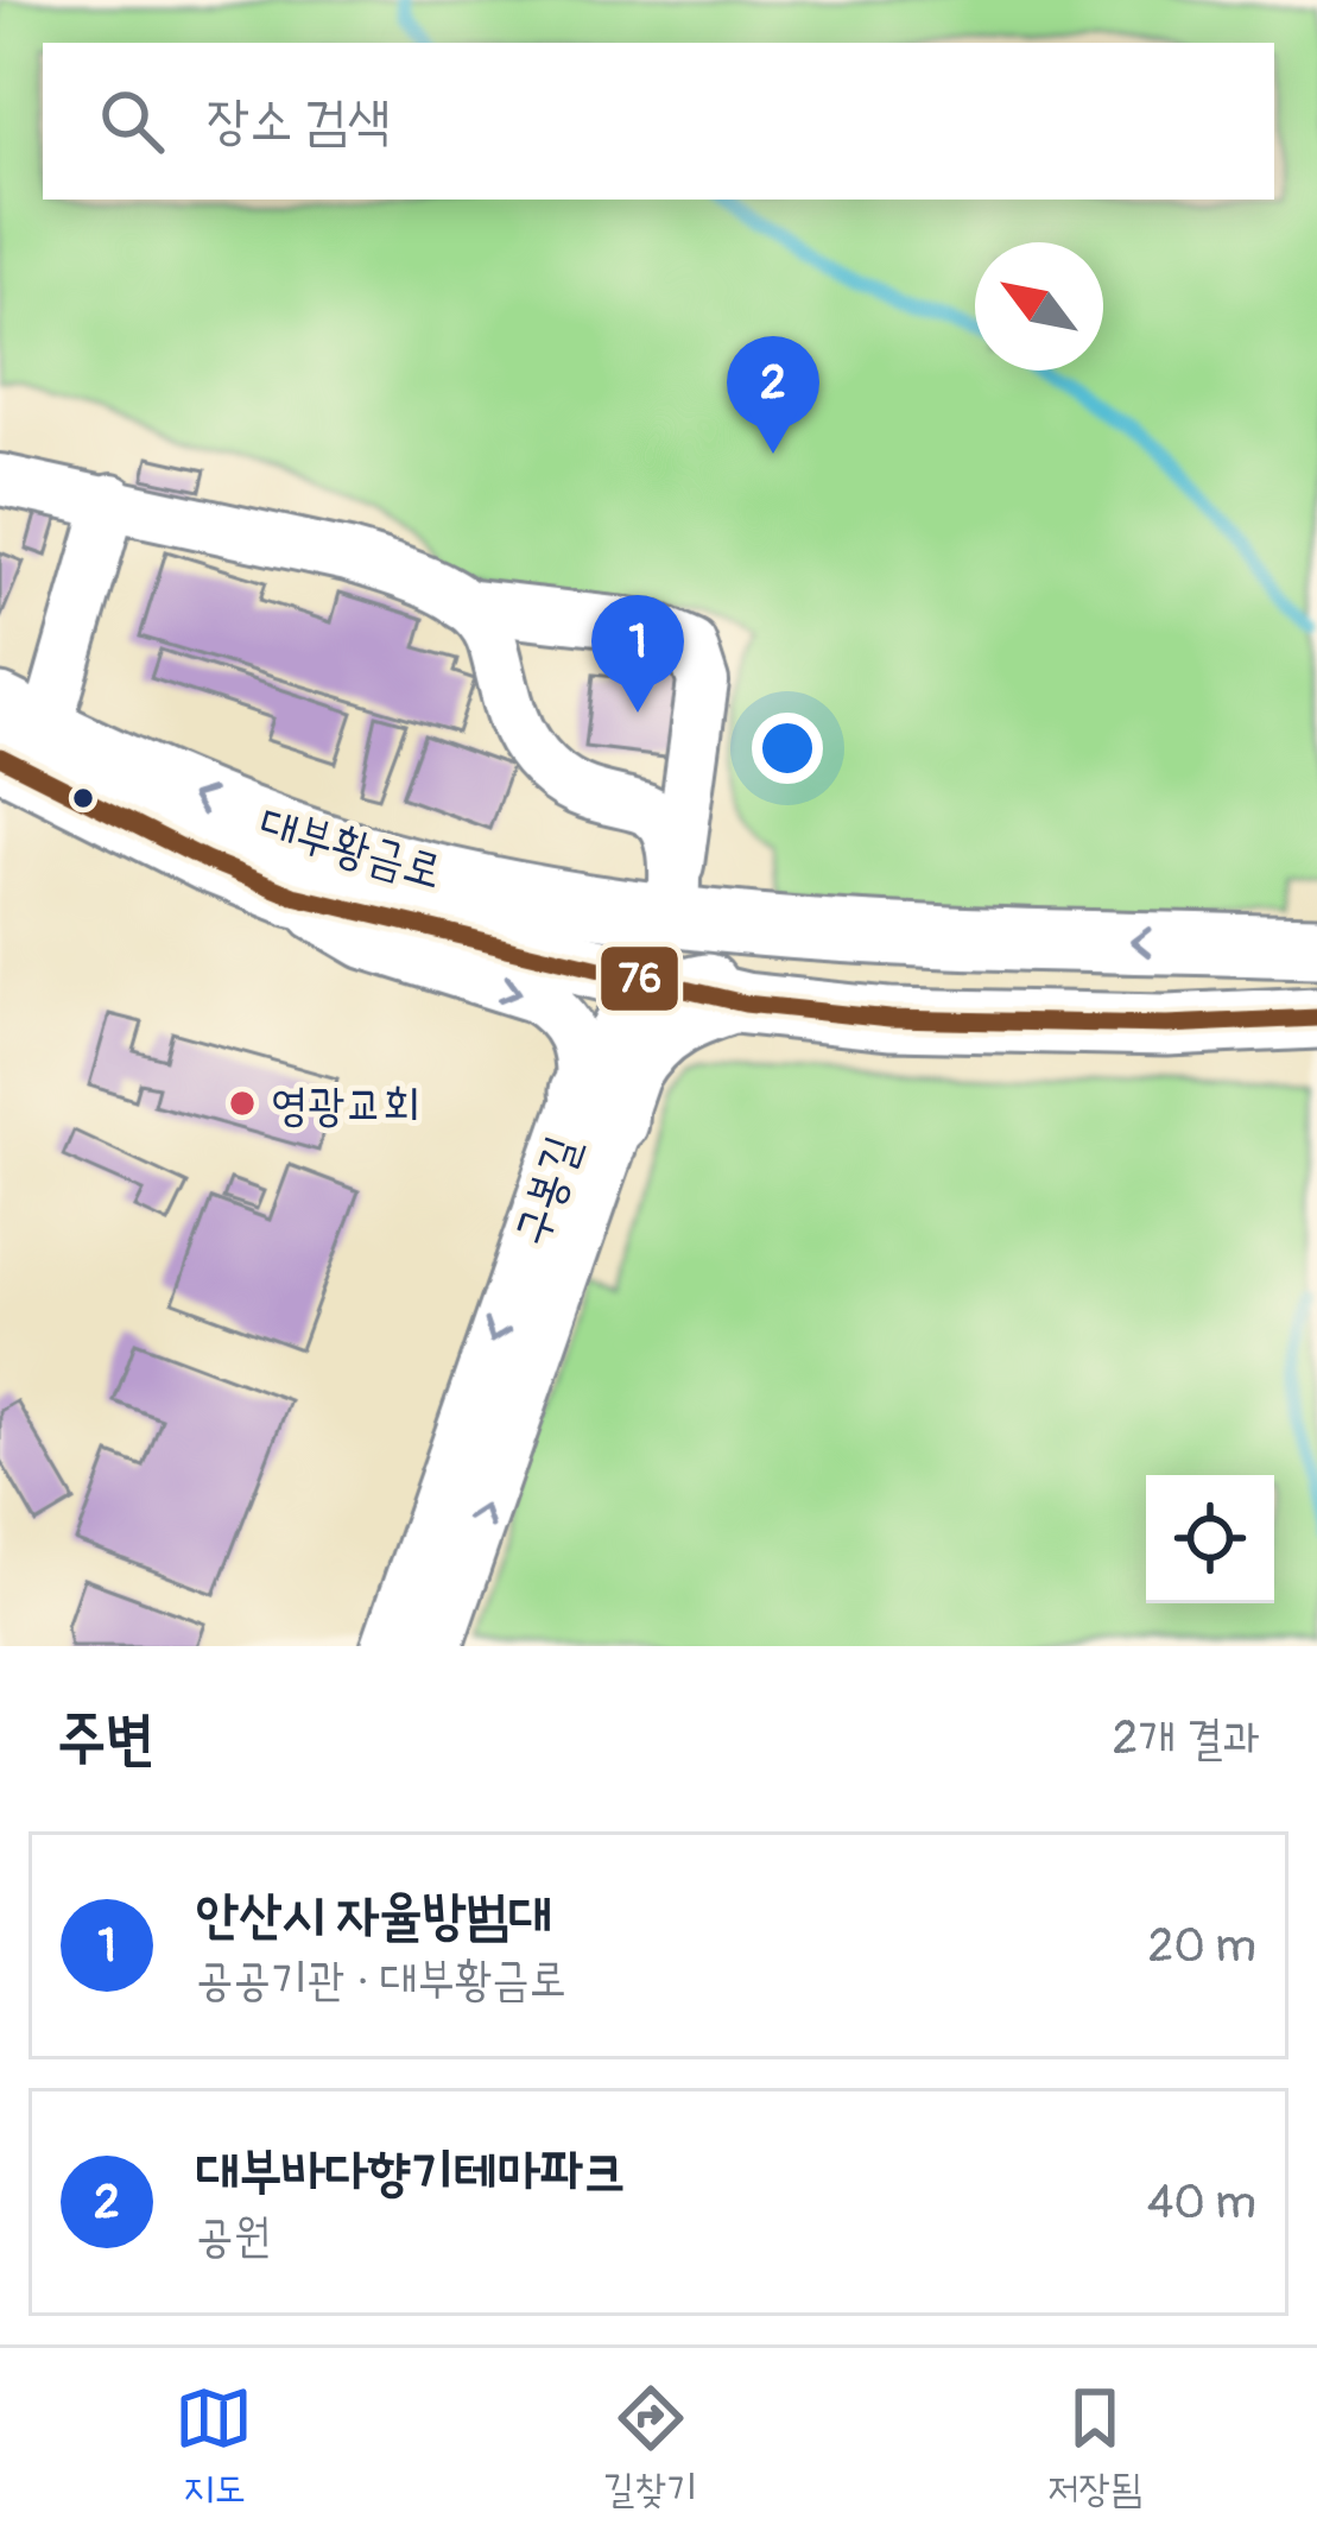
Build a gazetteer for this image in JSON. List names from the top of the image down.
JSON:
{
  "streets": {
    "main road": ["대부황금로"],
    "street": ["구봉길"]
  },
  "crossings": [
    ["대부황금로", "구봉길"]
  ],
  "places": ["영광교회"],
  "lines": ["transit line 76"],
  "north": "top left",
  "page": {
    "search": "장소 검색",
    "pins": ["2", "1"],
    "heading": ["주변", "2개 결과"],
    "list": [
      {
        "mark": "1",
        "name": "안산시 자율방범대",
        "note": "공공기관 · 대부황금로",
        "value": "20 m"
      },
      {
        "mark": "2",
        "name": "대부바다향기테마파크",
        "note": "공원",
        "value": "40 m"
      }
    ],
    "nav": ["지도", "길찾기", "저장됨"]
  }
}
